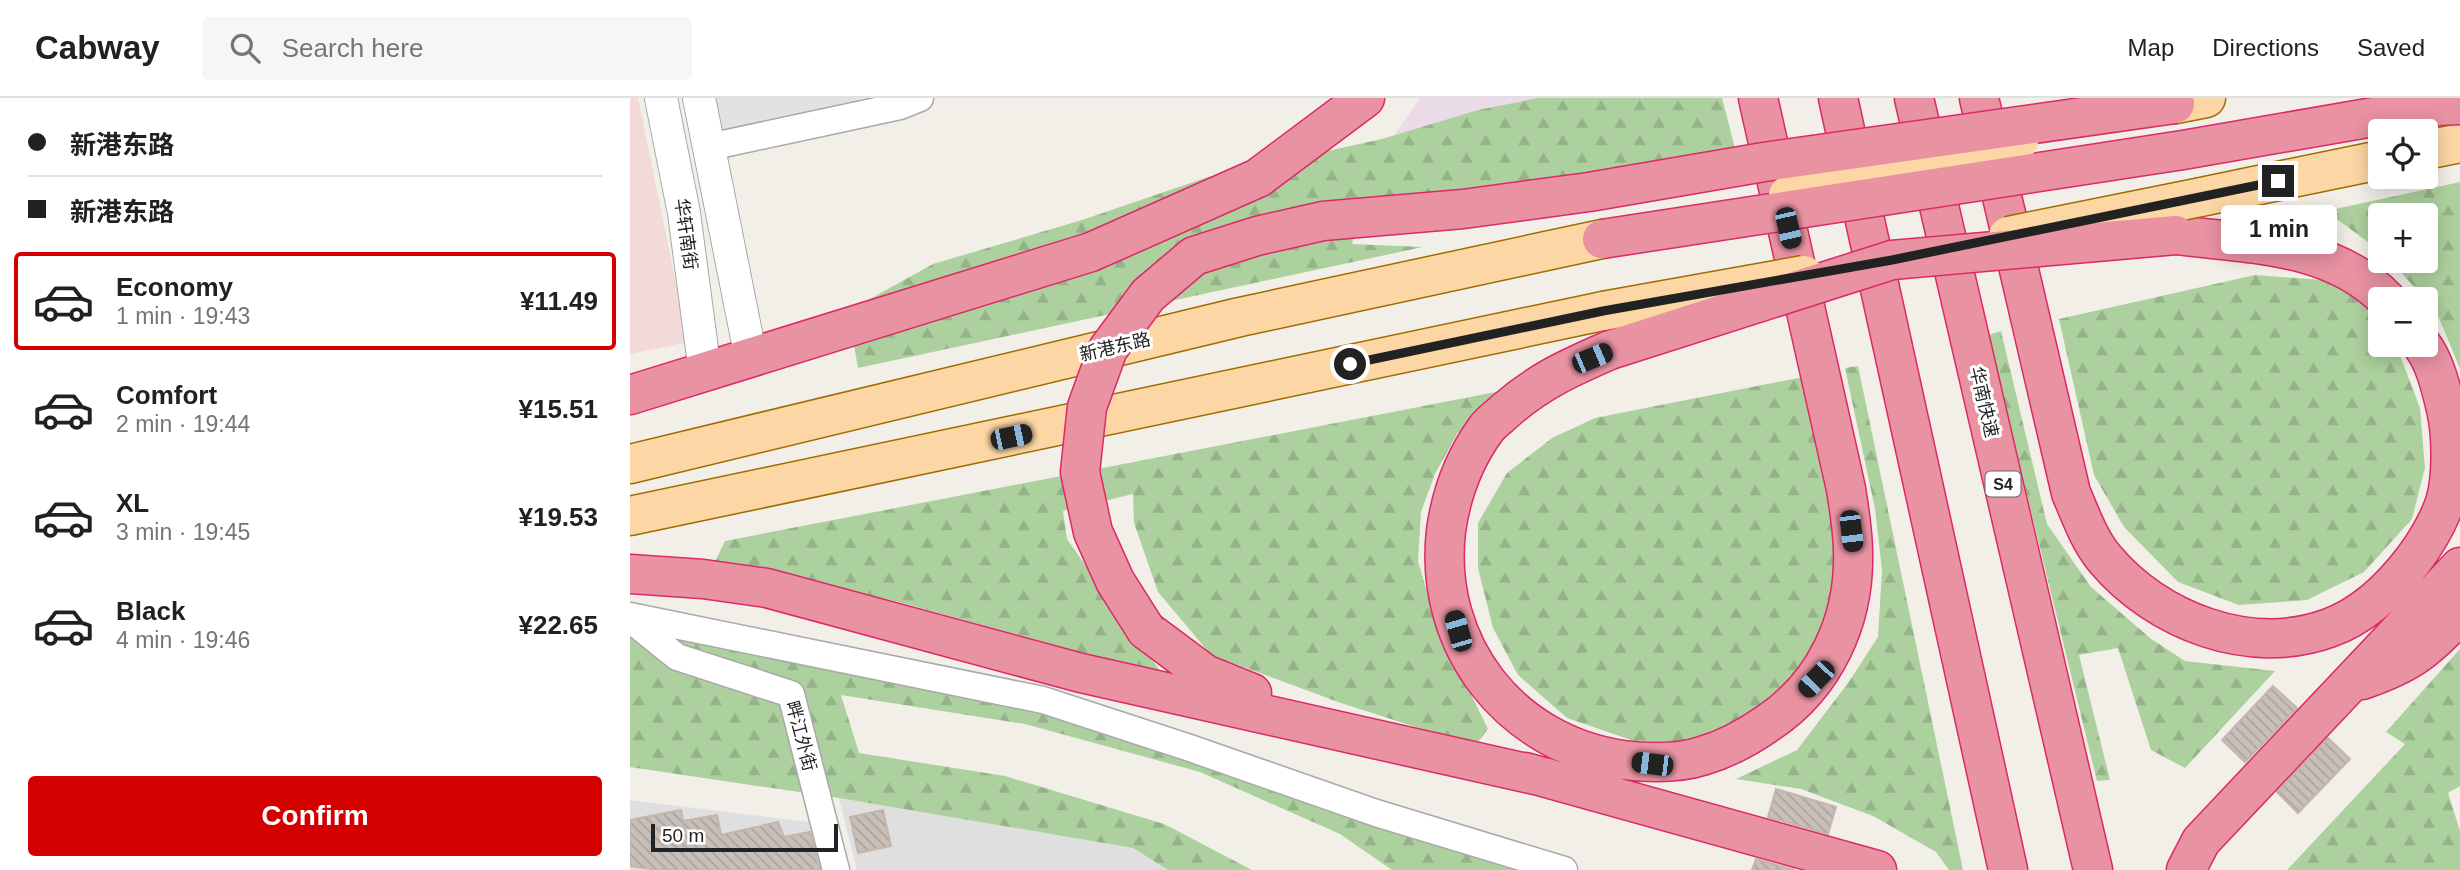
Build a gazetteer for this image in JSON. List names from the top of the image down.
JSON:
{
  "streets": {
    "highway": ["华南快速", "S4"],
    "main road": ["新港东路"],
    "street": ["华轩南街", "畔江外街"]
  },
  "scale_bar": "50 m",
  "page": {
    "header": "Cabway",
    "search": "Search here",
    "nav": ["Map", "Directions", "Saved"],
    "banner": ["新港东路", "新港东路"],
    "map_buttons": ["+", "−"],
    "bubble": "1 min",
    "list": [
      {
        "name": "Economy",
        "note": "1 min · 19:43",
        "value": "¥11.49"
      },
      {
        "name": "Comfort",
        "note": "2 min · 19:44",
        "value": "¥15.51"
      },
      {
        "name": "XL",
        "note": "3 min · 19:45",
        "value": "¥19.53"
      },
      {
        "name": "Black",
        "note": "4 min · 19:46",
        "value": "¥22.65"
      }
    ],
    "buttons": "Confirm",
    "scale": "50 m"
  }
}
